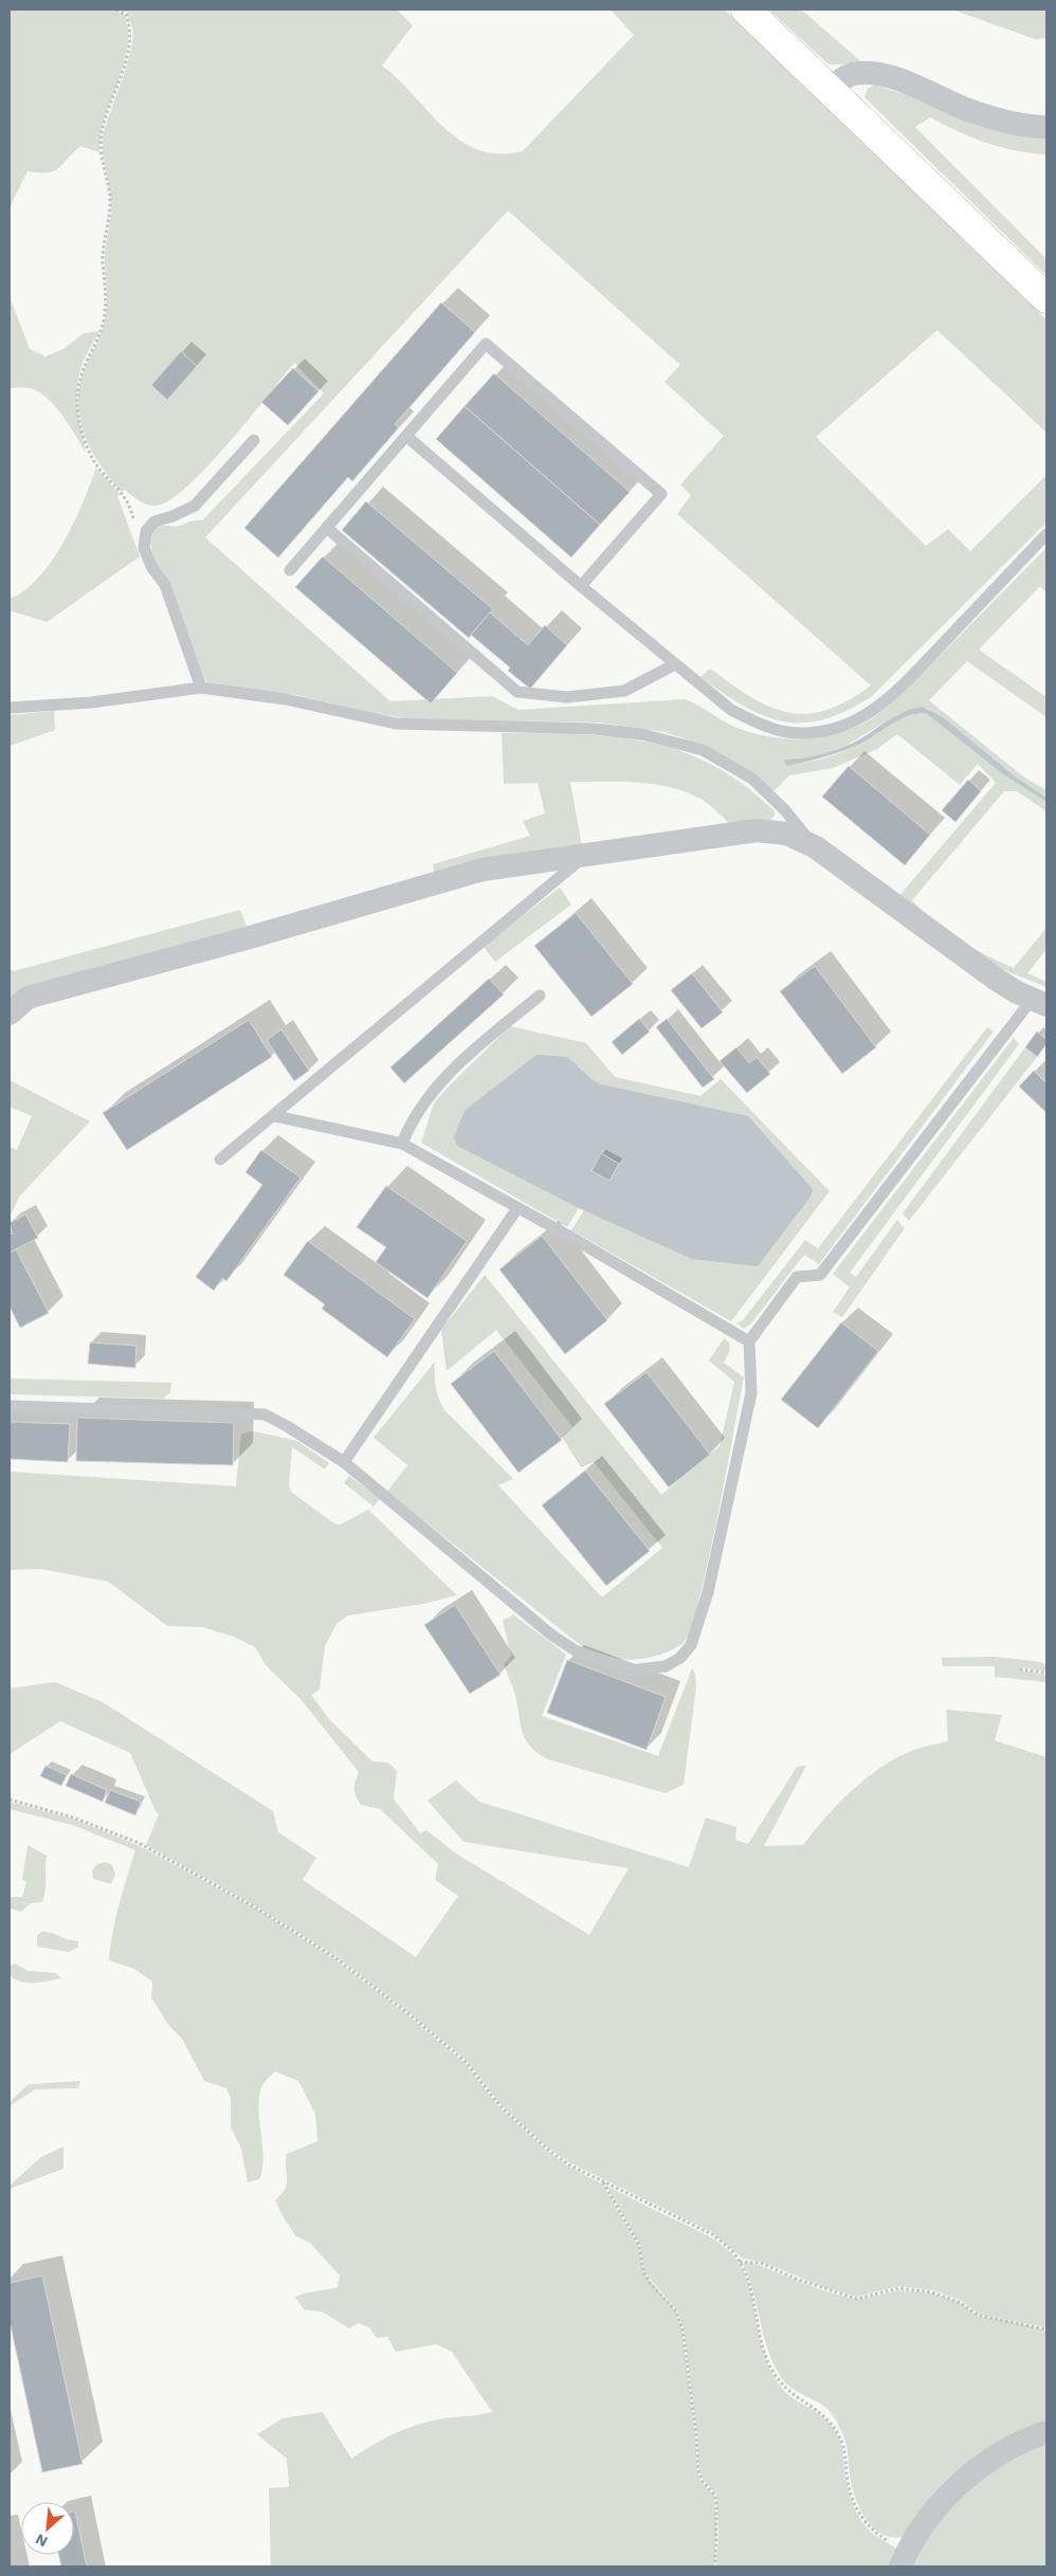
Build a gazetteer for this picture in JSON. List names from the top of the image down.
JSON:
{
  "north": "bottom left"
}
